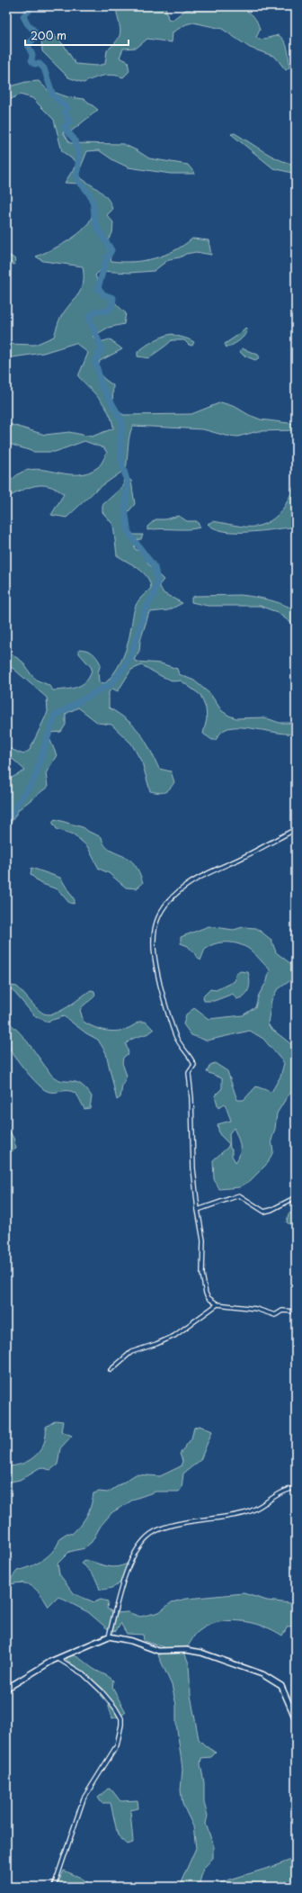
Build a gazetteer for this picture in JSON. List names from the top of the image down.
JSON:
{
  "scale_bar": "200 m"
}
